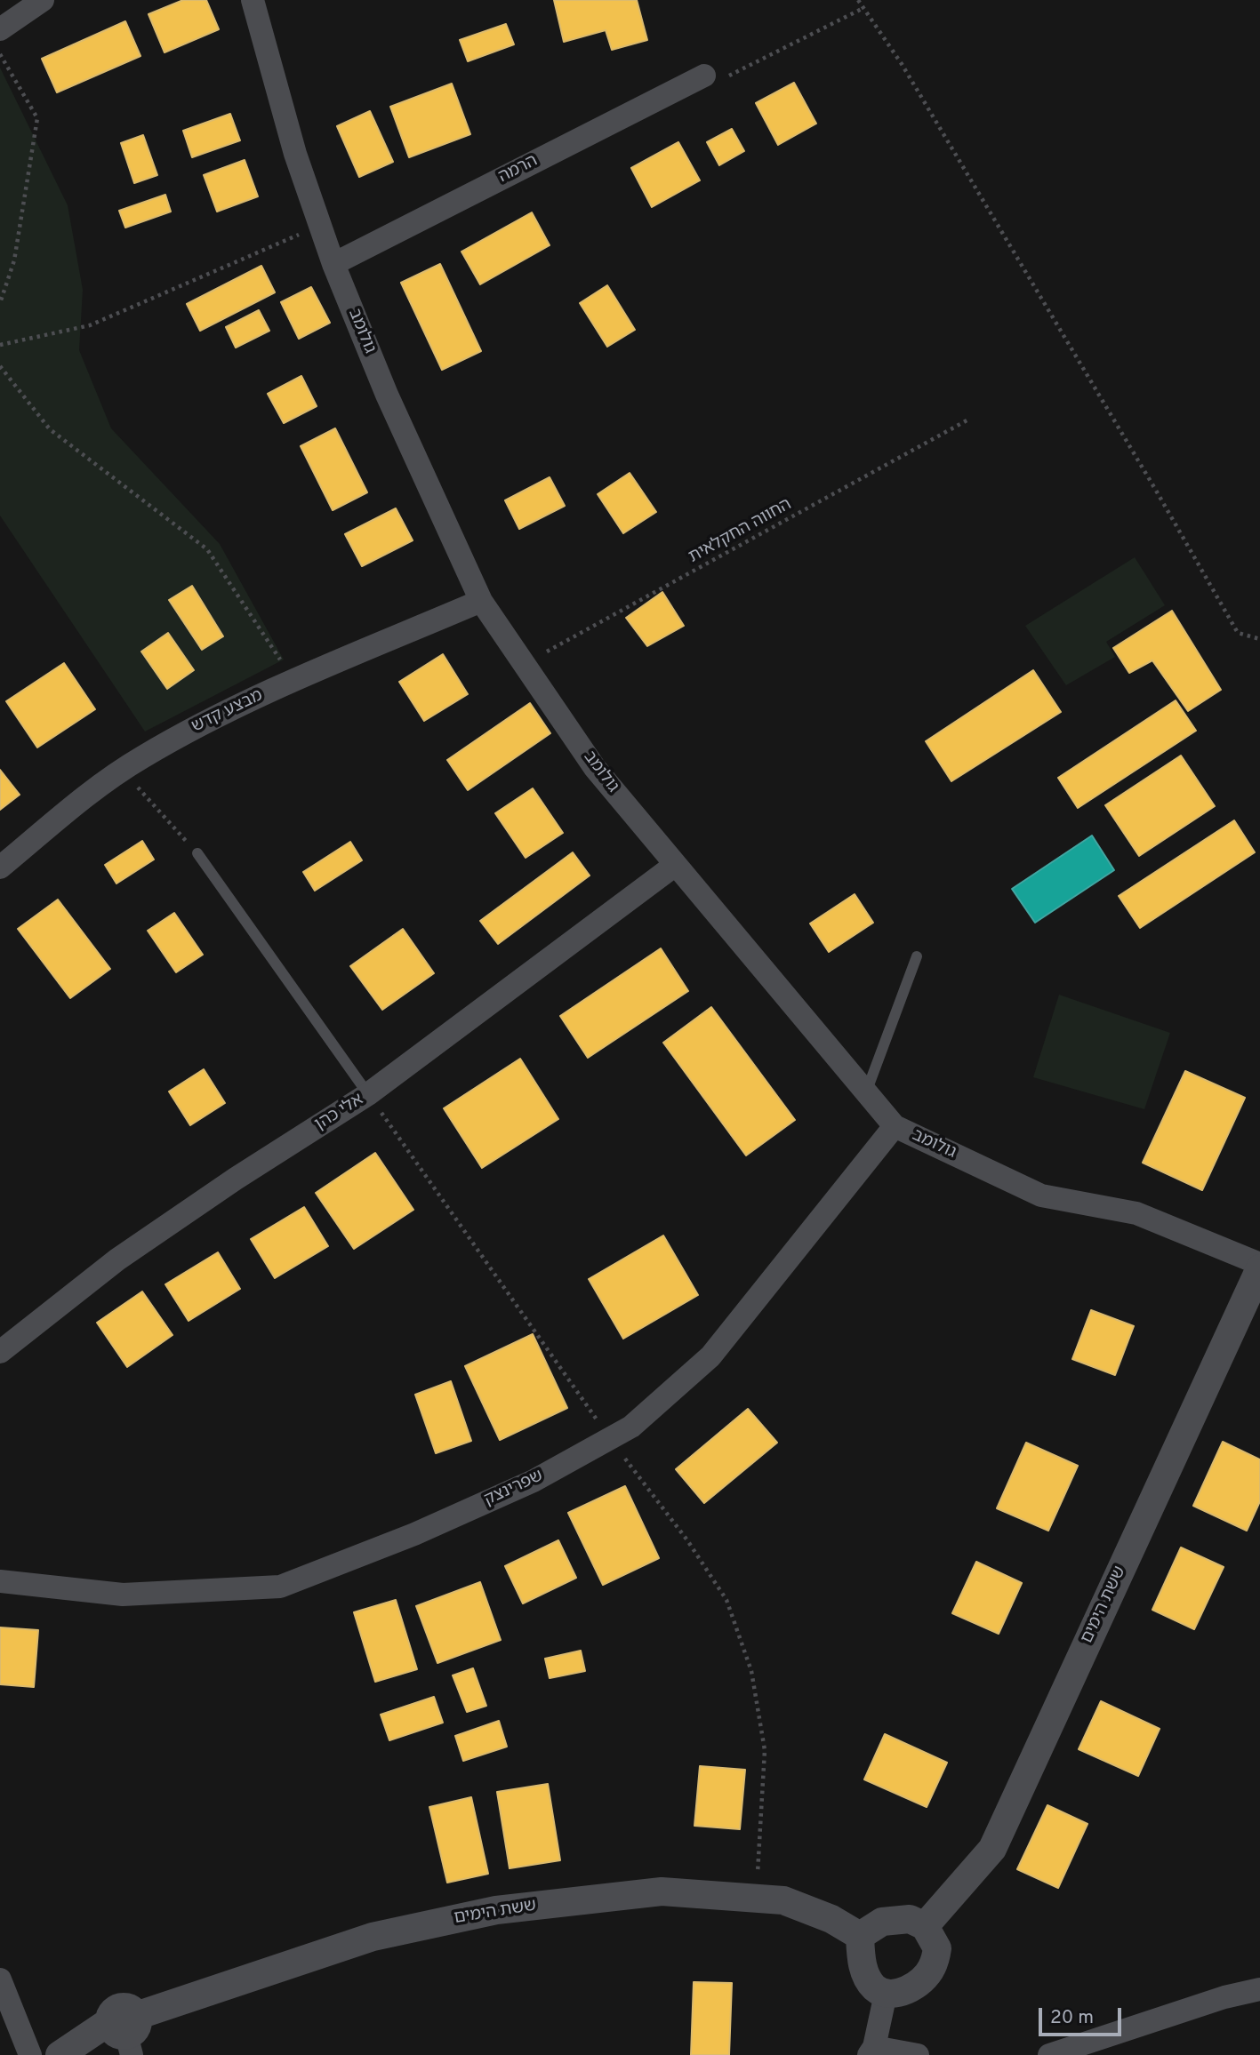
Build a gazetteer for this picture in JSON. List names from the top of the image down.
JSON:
{
  "streets": {
    "street": [
      "הרמה",
      "גולומב",
      "מבצע קדש",
      "אלי כהן",
      "שפרינצק",
      "ששת הימים"
    ],
    "path": ["החווה החקלאית"]
  },
  "crossings": [
    ["הרמה", "גולומב"],
    ["גולומב", "החווה החקלאית"],
    ["גולומב", "מבצע קדש"],
    ["גולומב", "אלי כהן"],
    ["גולומב", "שפרינצק"]
  ],
  "scale_bar": "20 m"
}
